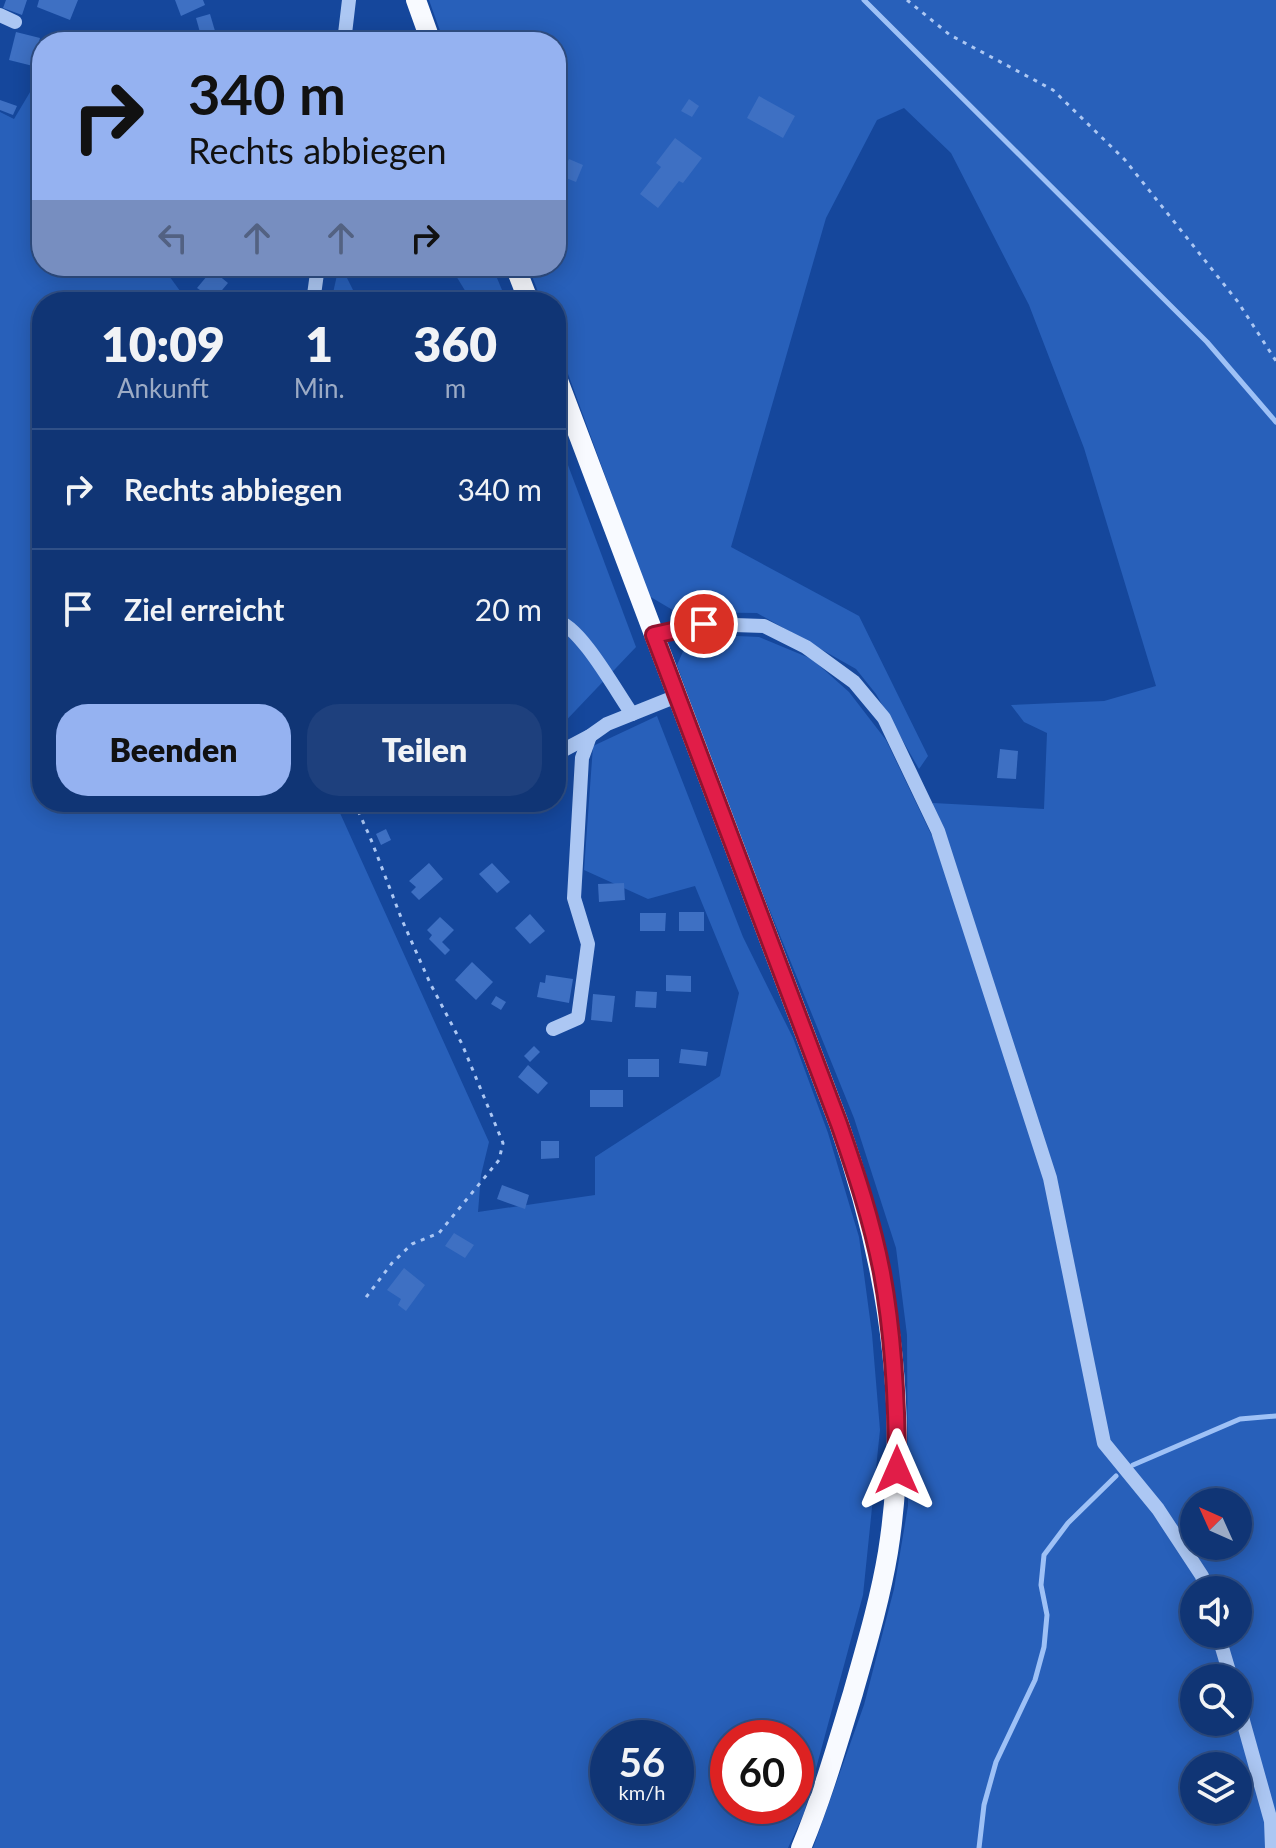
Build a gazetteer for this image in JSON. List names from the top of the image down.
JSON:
{
  "north": "top left",
  "page": {
    "turn": ["340 m", "Rechts abbiegen"],
    "eta": [
      "10:09",
      "Ankunft",
      "1",
      "Min.",
      "360",
      "m"
    ],
    "list": [
      {
        "name": "Rechts abbiegen",
        "value": "340 m"
      },
      {
        "name": "Ziel erreicht",
        "value": "20 m"
      }
    ],
    "buttons": ["Beenden", "Teilen"],
    "speed": "56 km/h",
    "limit": "60"
  }
}
